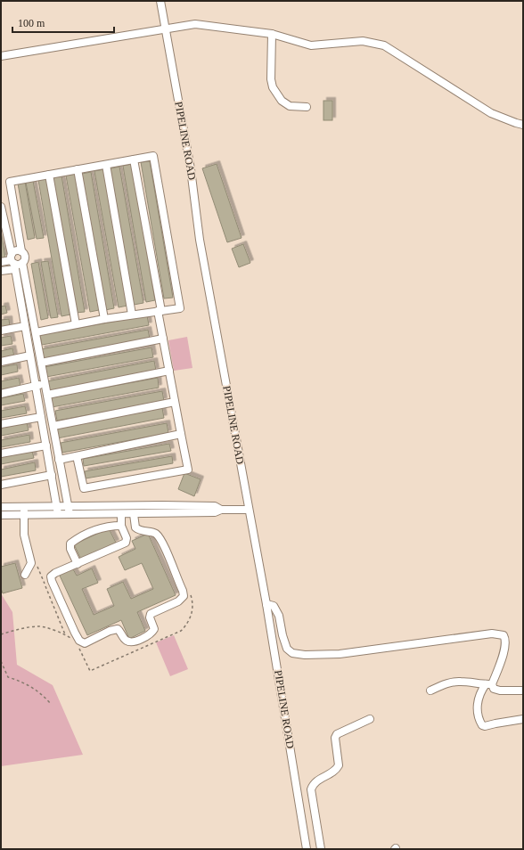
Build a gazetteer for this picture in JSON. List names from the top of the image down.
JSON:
{
  "streets": {
    "street": ["PIPELINE ROAD"]
  },
  "scale_bar": "100 m"
}
